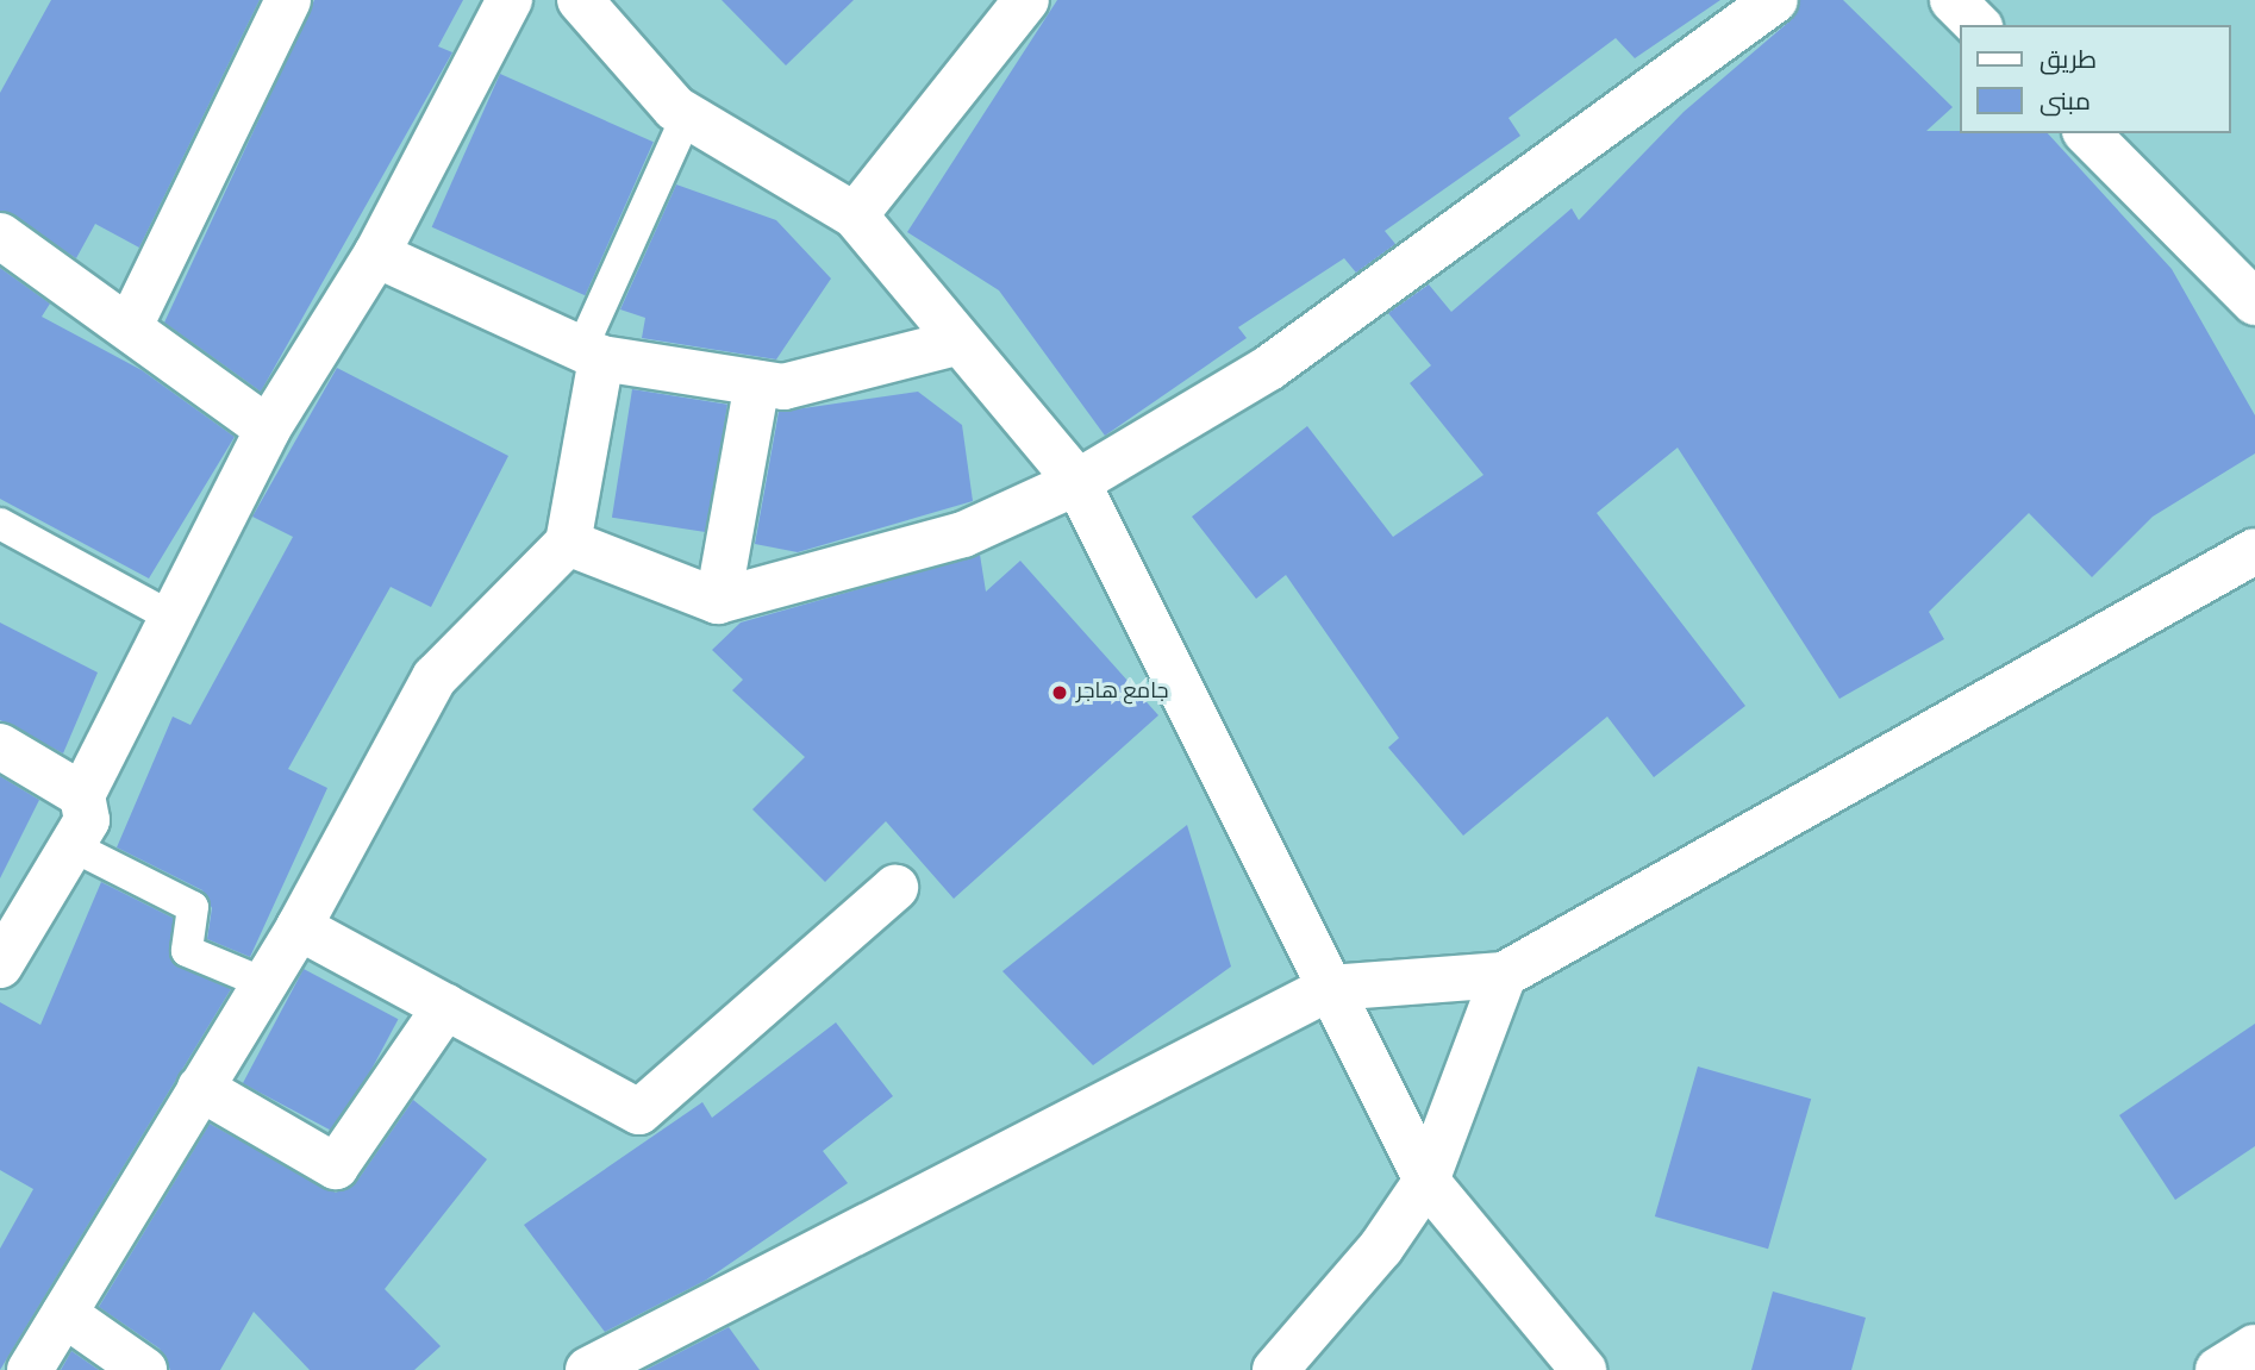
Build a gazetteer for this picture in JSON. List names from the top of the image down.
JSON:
{
  "places": ["جامع هاجر"],
  "legend": ["طريق", "مبنى"]
}
